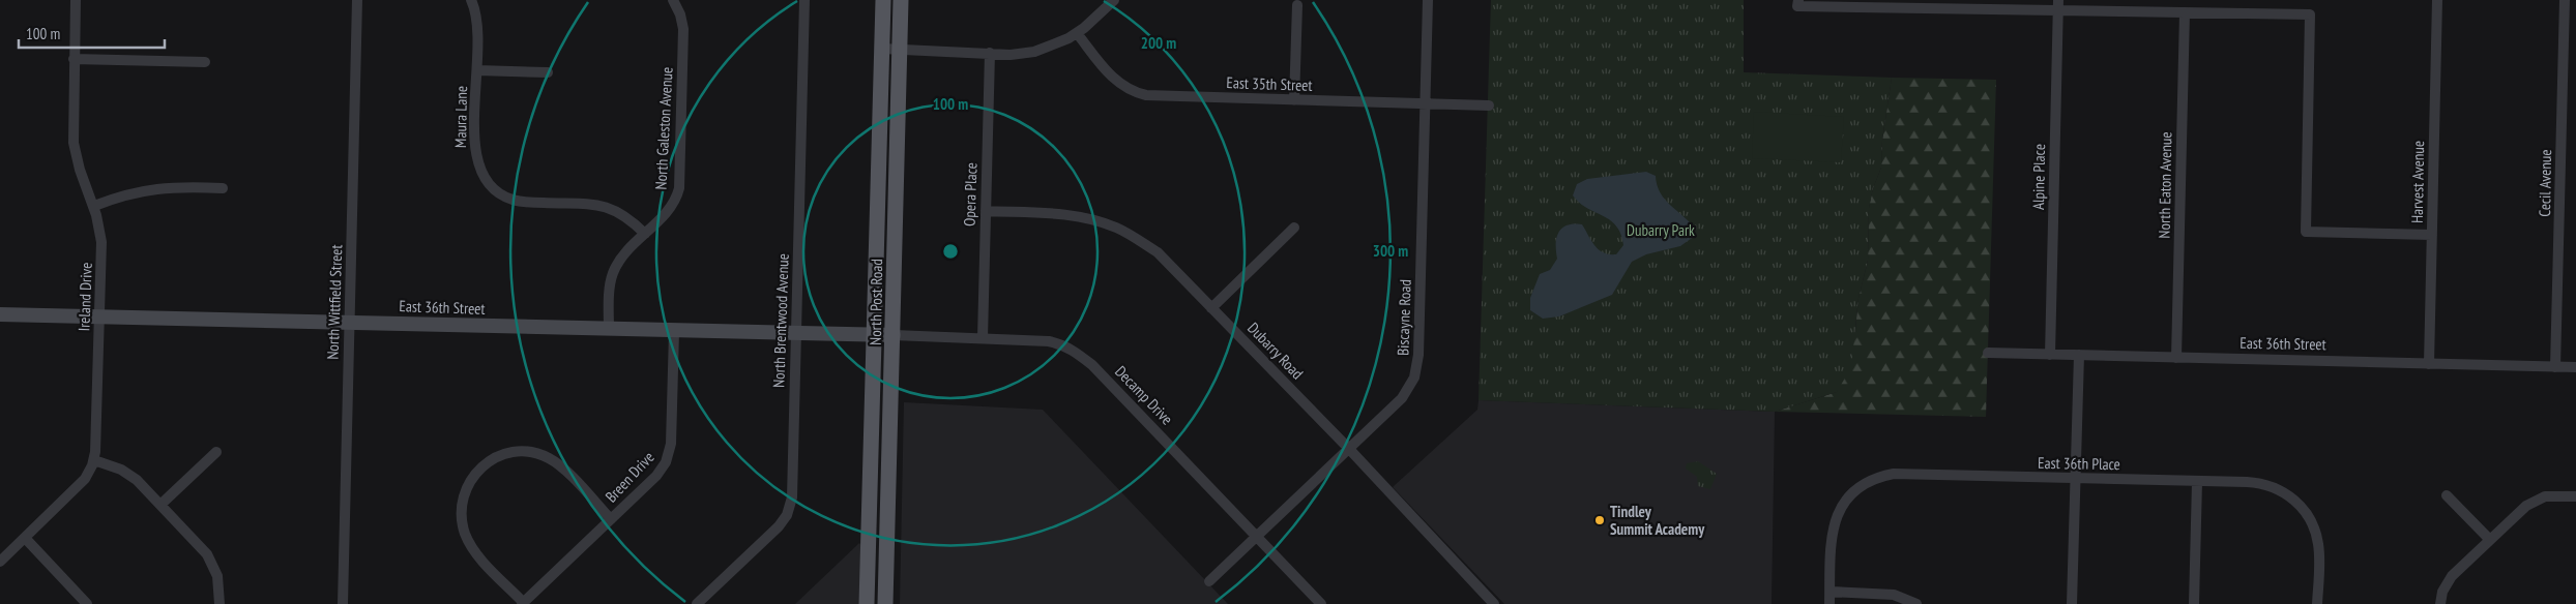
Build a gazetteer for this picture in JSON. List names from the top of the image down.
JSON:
{
  "streets": {
    "main road": ["North Post Road"],
    "street": [
      "East 35th Street",
      "Maura Lane",
      "North Galeston Avenue",
      "Alpine Place",
      "Harvest Avenue",
      "Cecil Avenue",
      "North Eaton Avenue",
      "Opera Place",
      "Ireland Drive",
      "North Wittfield Street",
      "East 36th Street",
      "Biscayne Road",
      "North Brentwood Avenue",
      "Dubarry Road",
      "Decamp Drive",
      "East 36th Place",
      "Breen Drive"
    ]
  },
  "crossings": [
    ["East 35th Street", "Biscayne Road"],
    ["Maura Lane", "North Galeston Avenue"],
    ["North Galeston Avenue", "East 36th Street"],
    ["Alpine Place", "East 36th Street"],
    ["Harvest Avenue", "East 36th Street"],
    ["Cecil Avenue", "East 36th Street"],
    ["North Eaton Avenue", "East 36th Street"],
    ["Opera Place", "Dubarry Road"],
    ["Opera Place", "Decamp Drive"],
    ["Ireland Drive", "East 36th Street"],
    ["North Wittfield Street", "East 36th Street"],
    ["North Post Road", "East 36th Street"],
    ["North Post Road", "Decamp Drive"],
    ["East 36th Street", "North Brentwood Avenue"],
    ["East 36th Street", "Decamp Drive"],
    ["East 36th Street", "Breen Drive"],
    ["Biscayne Road", "Dubarry Road"],
    ["Biscayne Road", "Decamp Drive"]
  ],
  "parks": ["Dubarry Park"],
  "places": ["Tindley Summit Academy"],
  "scale_bar": "100 m",
  "rings": ["200 m", "100 m", "300 m"]
}
